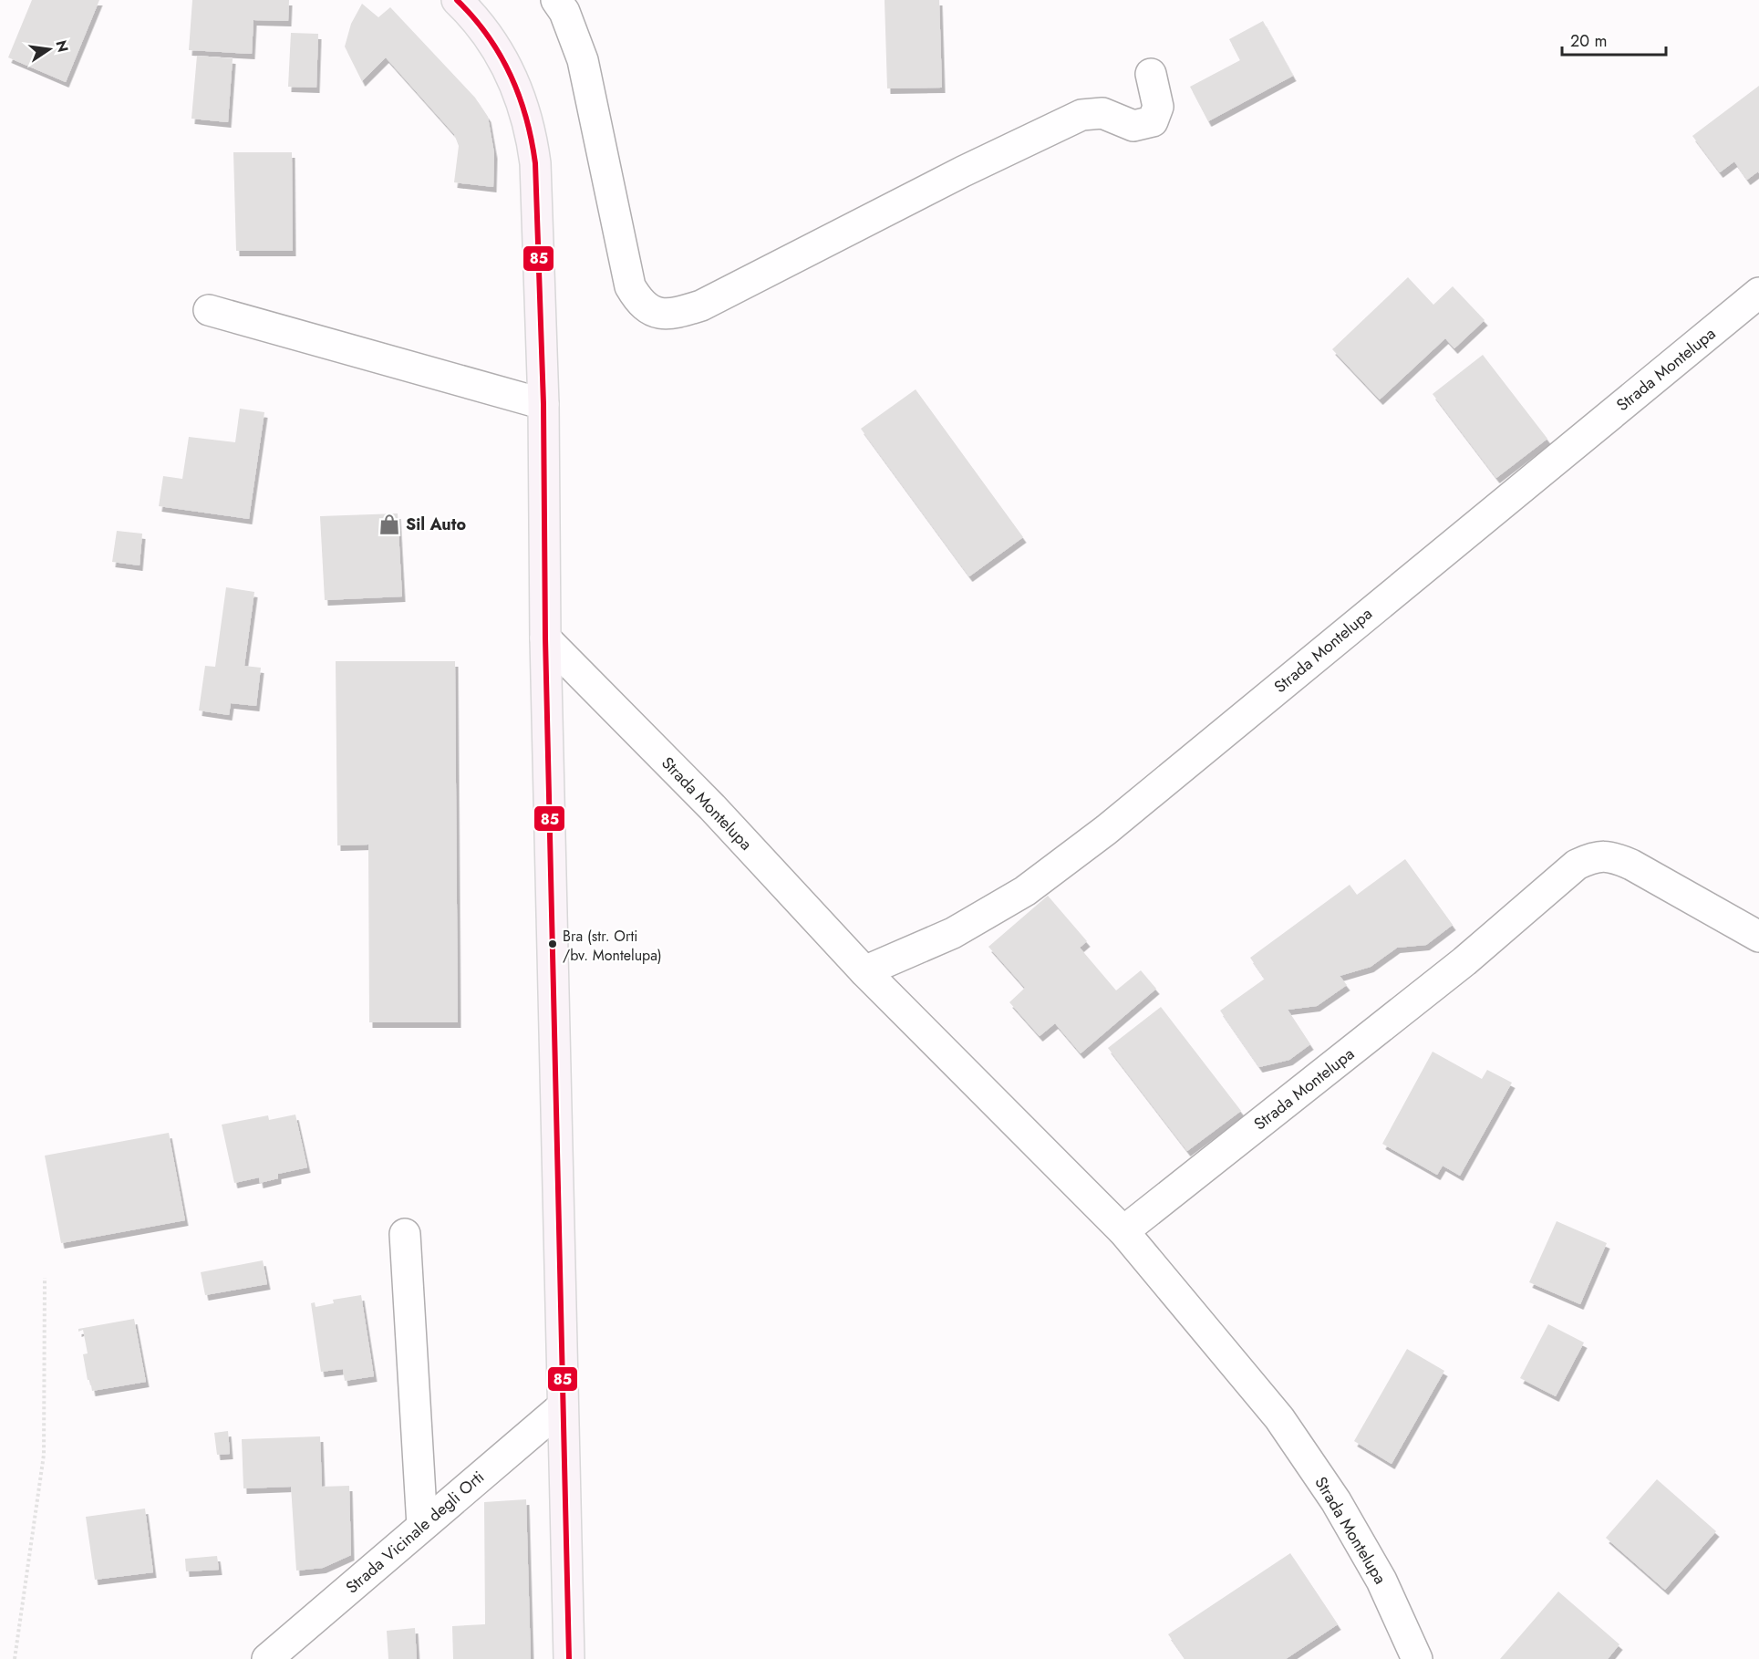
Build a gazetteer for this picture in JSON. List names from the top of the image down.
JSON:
{
  "streets": {
    "street": ["Strada Montelupa", "Strada Vicinale degli Orti"]
  },
  "places": {
    "shop": ["Sil Auto"],
    "other": ["Bra (str. Orti /bv. Montelupa)"]
  },
  "lines": ["transit line 85"],
  "scale_bar": "20 m",
  "north": "right"
}
